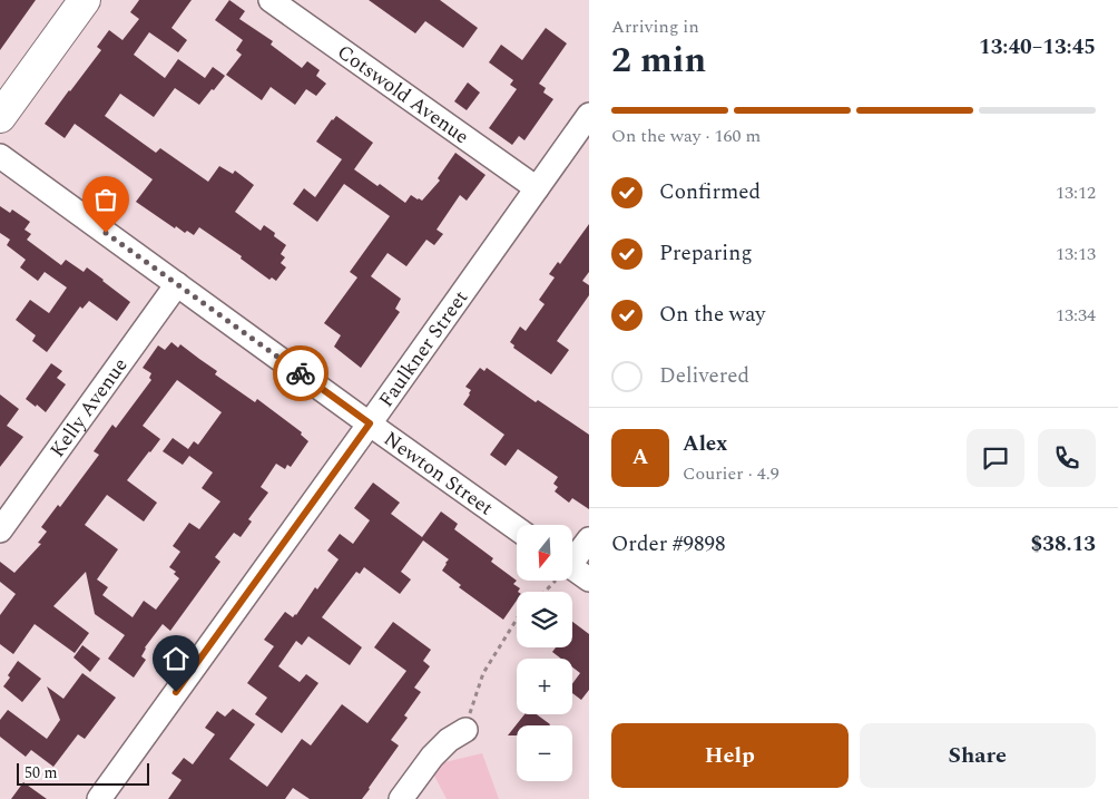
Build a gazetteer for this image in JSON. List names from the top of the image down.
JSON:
{
  "streets": {
    "street": [
      "Cotswold Avenue",
      "Faulkner Street",
      "Kelly Avenue",
      "Newton Street"
    ]
  },
  "crossings": [
    ["Cotswold Avenue", "Faulkner Street"],
    ["Faulkner Street", "Newton Street"],
    ["Kelly Avenue", "Newton Street"]
  ],
  "scale_bar": "50 m",
  "north": "bottom",
  "page": {
    "heading": ["2 min", "Arriving in", "13:40–13:45"],
    "panel": [
      "Alex",
      "Courier · 4.9",
      "Order #9898",
      "$38.13"
    ],
    "bar": "On the way · 160 m",
    "list": [
      ["Confirmed", "13:12"],
      ["Preparing", "13:13"],
      ["On the way", "13:34"],
      "Delivered"
    ],
    "round": "A",
    "map_buttons": ["+", "−"],
    "buttons": ["Help", "Share"],
    "scale": "50 m"
  }
}
